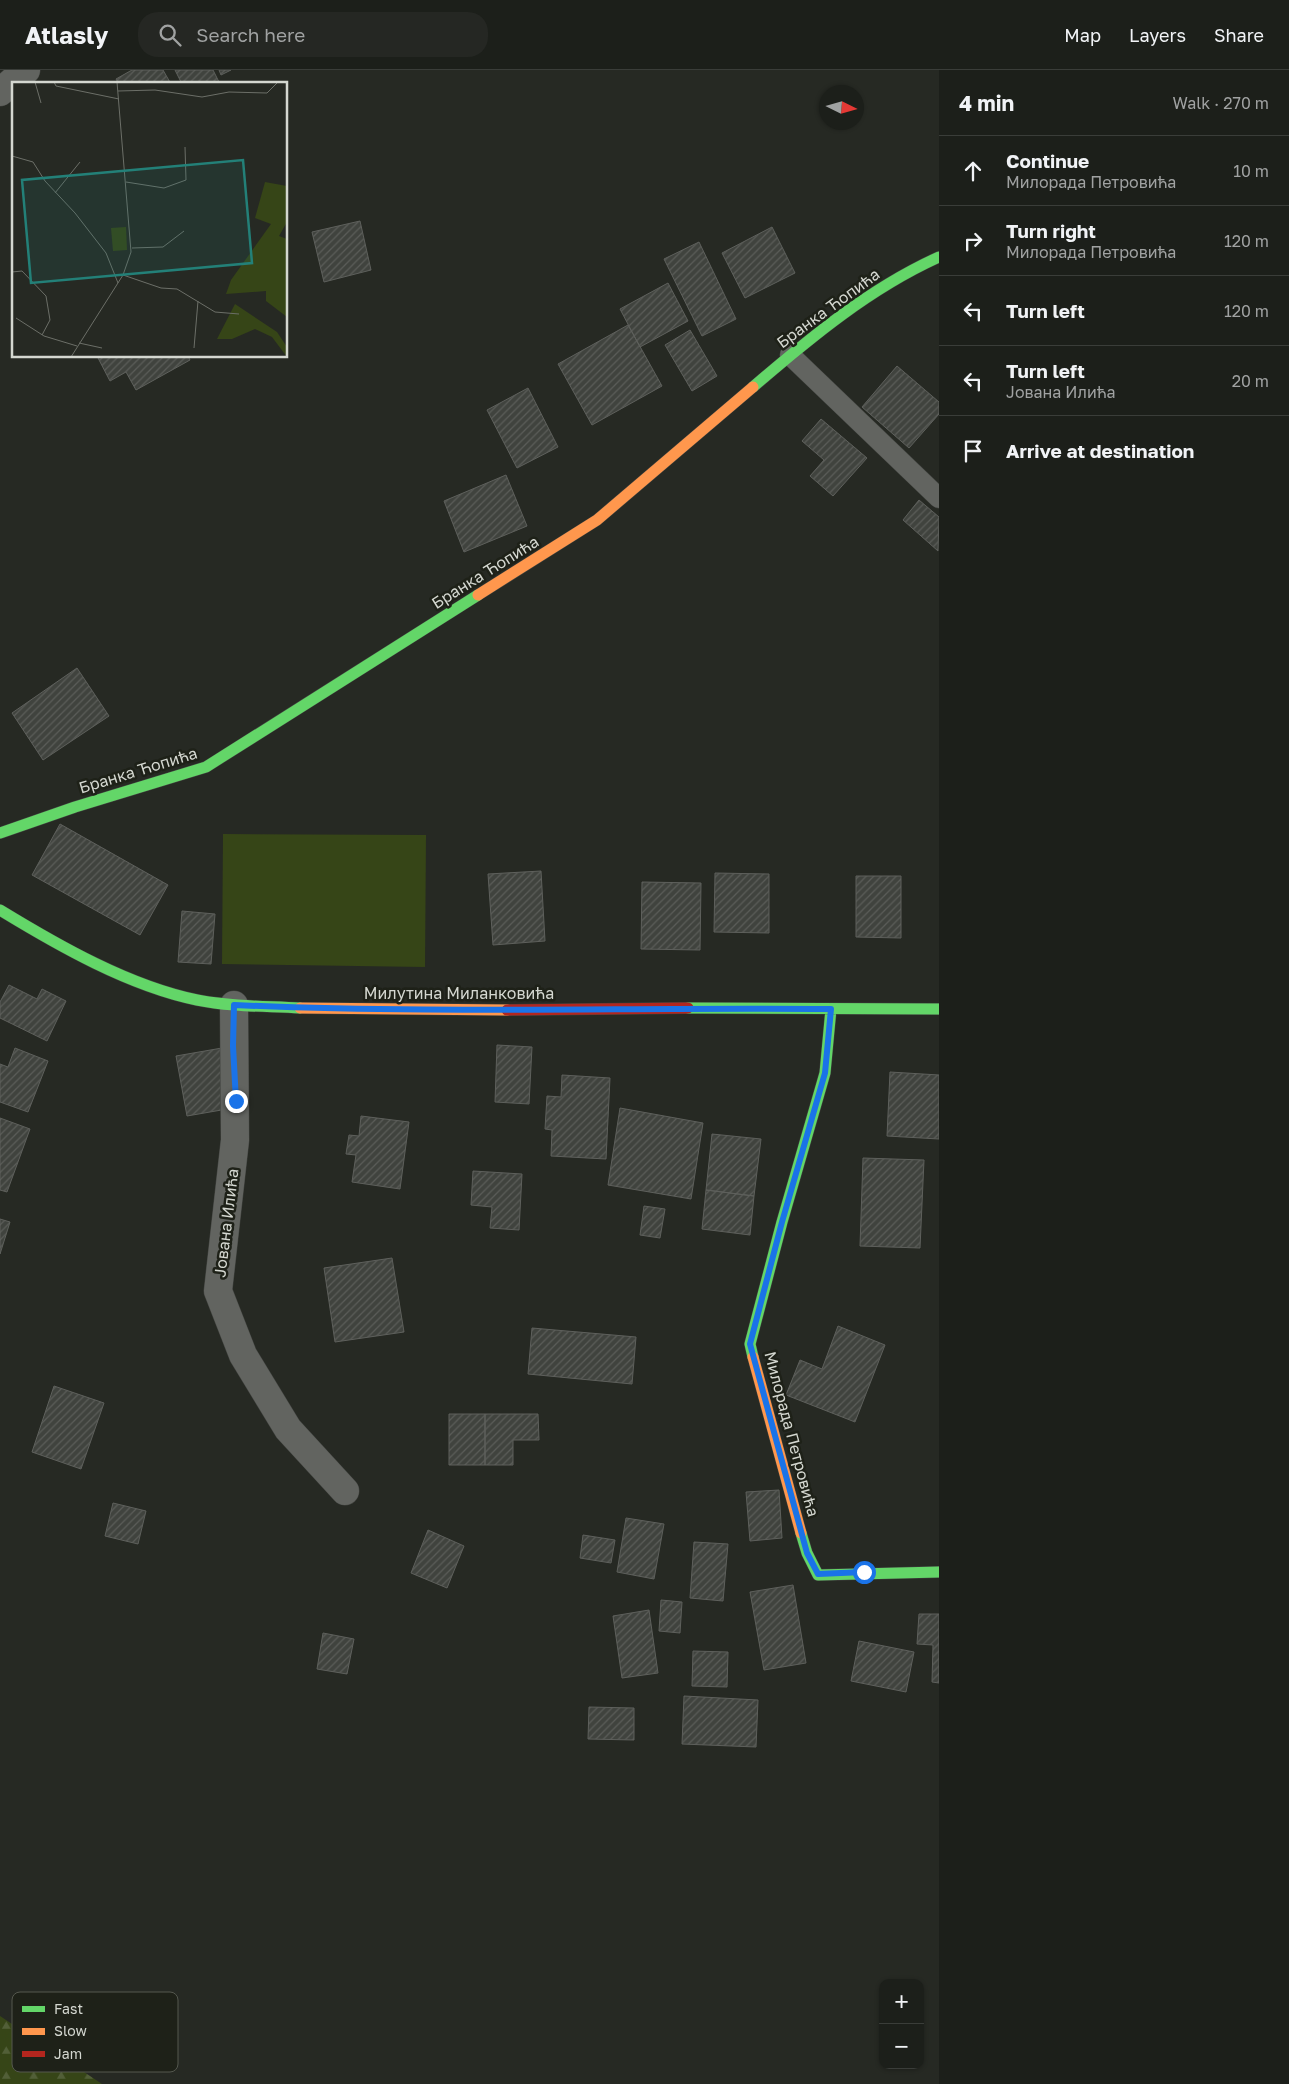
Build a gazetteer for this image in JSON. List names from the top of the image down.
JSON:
{
  "streets": {
    "street": [
      "Бранка Ћопића",
      "Милутина Миланковића",
      "Јована Илића",
      "Милорада Петровића"
    ]
  },
  "crossings": [
    ["Милутина Миланковића", "Јована Илића"],
    ["Милутина Миланковића", "Милорада Петровића"]
  ],
  "legend": ["Fast", "Slow", "Jam"],
  "north": "right",
  "page": {
    "header": "Atlasly",
    "search": "Search here",
    "nav": ["Map", "Layers", "Share"],
    "heading": ["4 min", "Walk · 270 m"],
    "list": [
      ["Continue", "Милорада Петровића", "10 m"],
      ["Turn right", "Милорада Петровића", "120 m"],
      ["Turn left", "120 m"],
      ["Turn left", "Јована Илића", "20 m"],
      "Arrive at destination"
    ],
    "map_buttons": ["+", "−"]
  }
}
